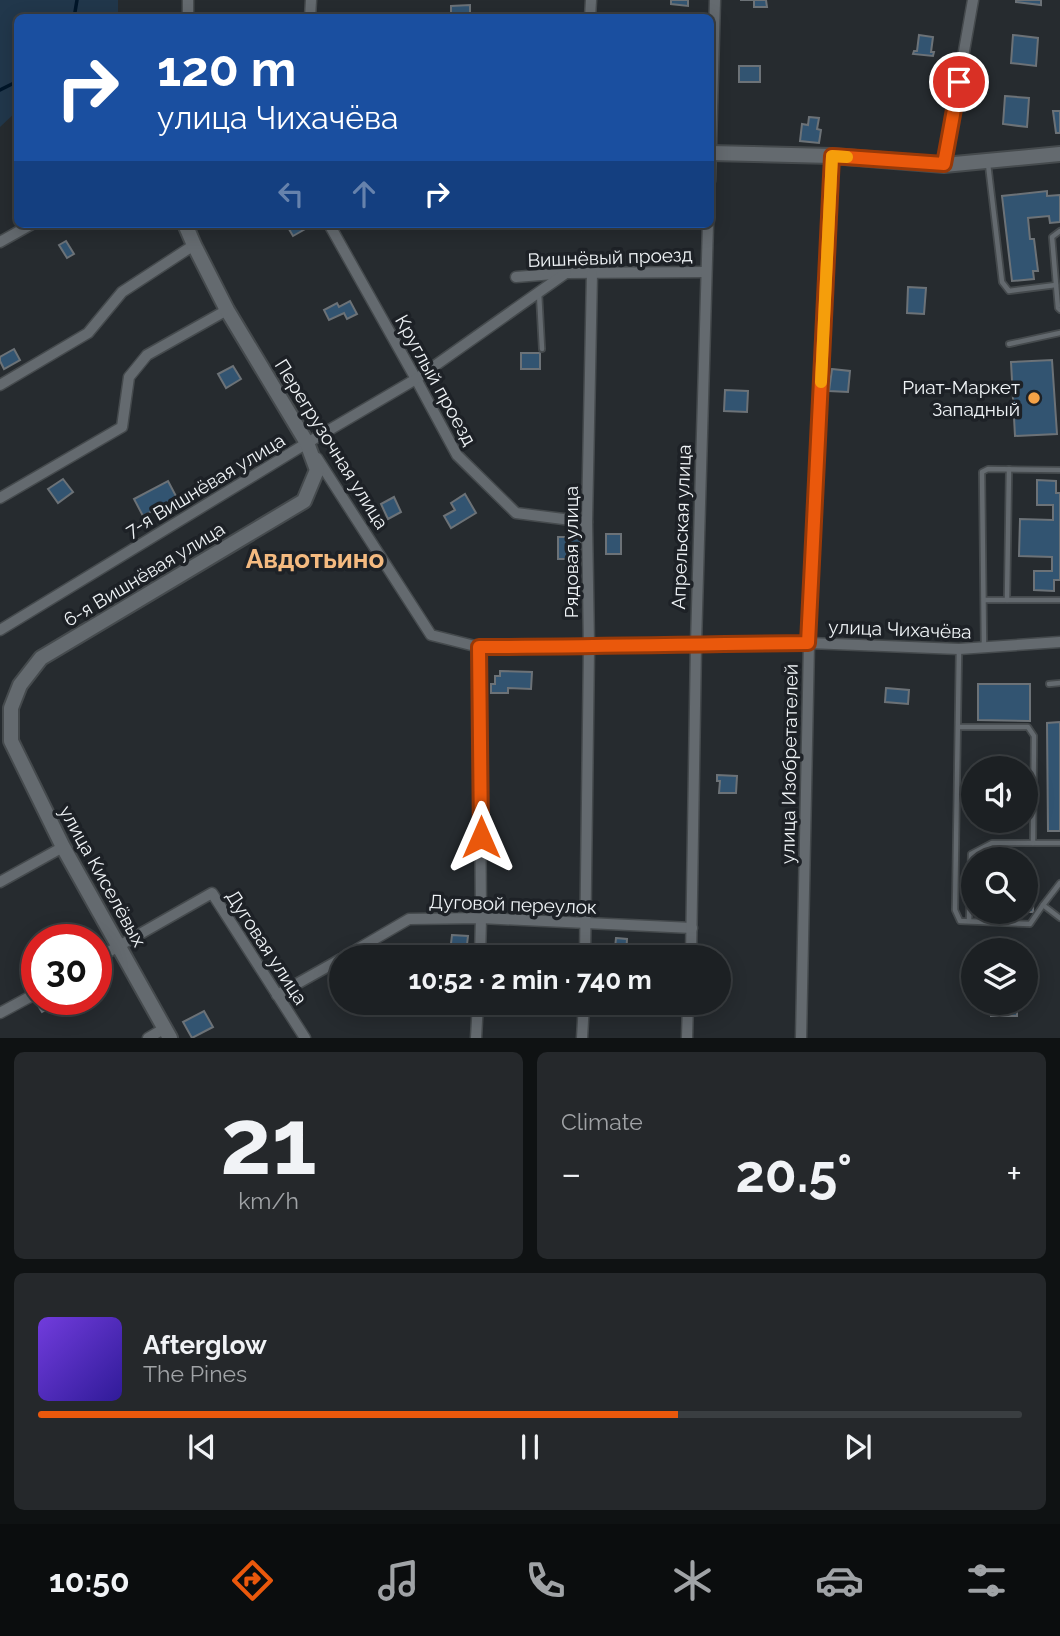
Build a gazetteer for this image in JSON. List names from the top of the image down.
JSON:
{
  "streets": {
    "street": [
      "Вишнёвый проезд",
      "Круглый проезд",
      "Перегрузочная улица",
      "7-я Вишнёвая улица",
      "Апрельская улица",
      "Рядовая улица",
      "6-я Вишнёвая улица",
      "улица Чихачёва",
      "улица Изобретателей",
      "улица Киселёвых",
      "Дуговой переулок",
      "Дуговая улица"
    ]
  },
  "crossings": [
    ["Вишнёвый проезд", "7-я Вишнёвая улица"],
    ["Вишнёвый проезд", "Апрельская улица"],
    ["Вишнёвый проезд", "Рядовая улица"],
    ["Круглый проезд", "7-я Вишнёвая улица"],
    ["Круглый проезд", "Рядовая улица"],
    ["Перегрузочная улица", "7-я Вишнёвая улица"],
    ["Перегрузочная улица", "6-я Вишнёвая улица"],
    ["Перегрузочная улица", "улица Чихачёва"],
    ["7-я Вишнёвая улица", "6-я Вишнёвая улица"],
    ["Апрельская улица", "улица Чихачёва"],
    ["Апрельская улица", "Дуговой переулок"],
    ["Рядовая улица", "улица Чихачёва"],
    ["Рядовая улица", "Дуговой переулок"],
    ["6-я Вишнёвая улица", "улица Киселёвых"],
    ["улица Чихачёва", "улица Изобретателей"],
    ["улица Киселёвых", "Дуговая улица"],
    ["Дуговой переулок", "Дуговая улица"]
  ],
  "districts": ["Авдотьино"],
  "places": ["Риат-Маркет Западный"],
  "page": {
    "turn": ["120 m", "улица Чихачёва"],
    "limit": "30",
    "trip": "10:52 · 2 min · 740 m",
    "tile": [
      ["21", "km/h"],
      "Climate"
    ],
    "heat": ["−", "20.5°", "+"],
    "song": ["Afterglow", "The Pines"],
    "tabs": "10:50"
  }
}
